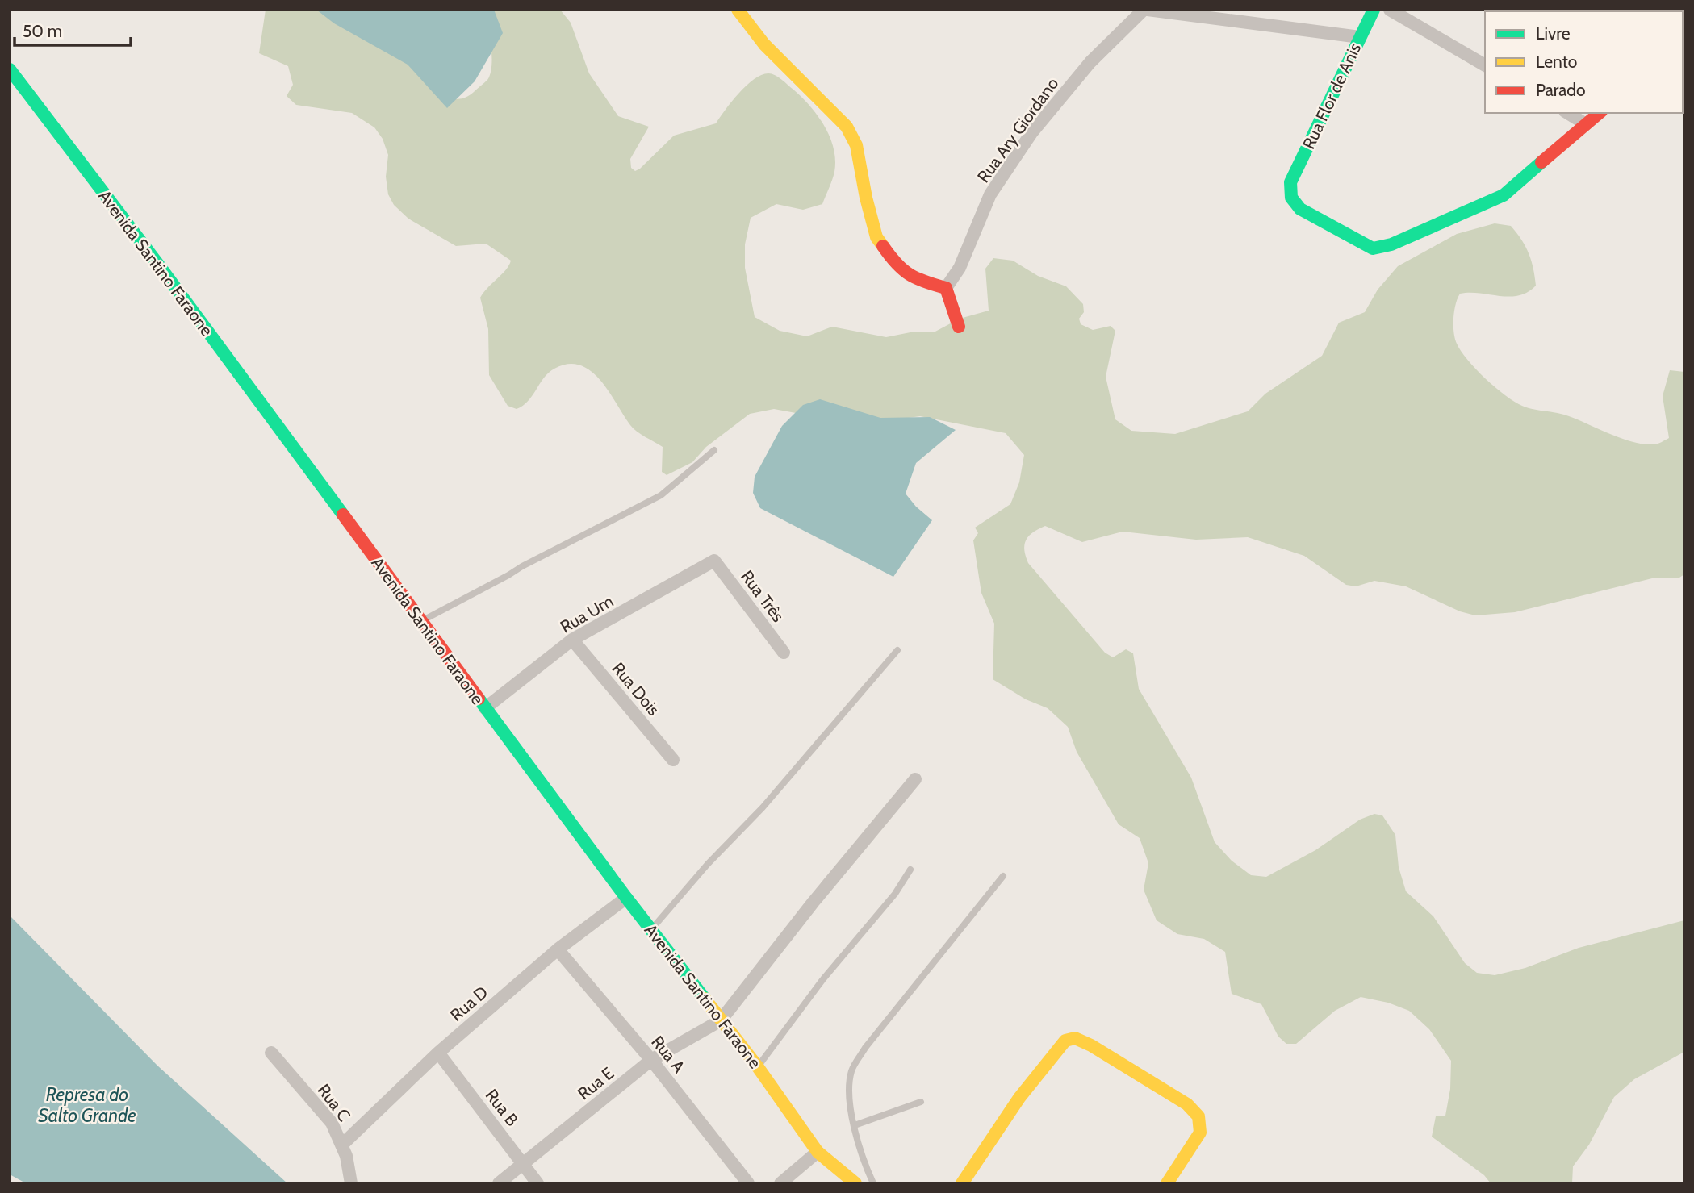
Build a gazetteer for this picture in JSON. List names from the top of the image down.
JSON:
{
  "streets": {
    "street": [
      "Rua Flor de Anis",
      "Rua Ary Giordano",
      "Avenida Santino Faraone",
      "Rua Três",
      "Rua Um",
      "Rua Dois",
      "Rua D",
      "Rua A",
      "Rua E",
      "Rua C",
      "Rua B"
    ]
  },
  "crossings": [
    ["Avenida Santino Faraone", "Rua Um"],
    ["Avenida Santino Faraone", "Rua D"],
    ["Avenida Santino Faraone", "Rua E"],
    ["Rua Três", "Rua Um"],
    ["Rua Um", "Rua Dois"],
    ["Rua D", "Rua A"],
    ["Rua D", "Rua C"],
    ["Rua D", "Rua B"],
    ["Rua A", "Rua E"],
    ["Rua E", "Rua B"]
  ],
  "water": ["Represa do Salto Grande"],
  "legend": ["Livre", "Lento", "Parado"],
  "scale_bar": "50 m"
}
